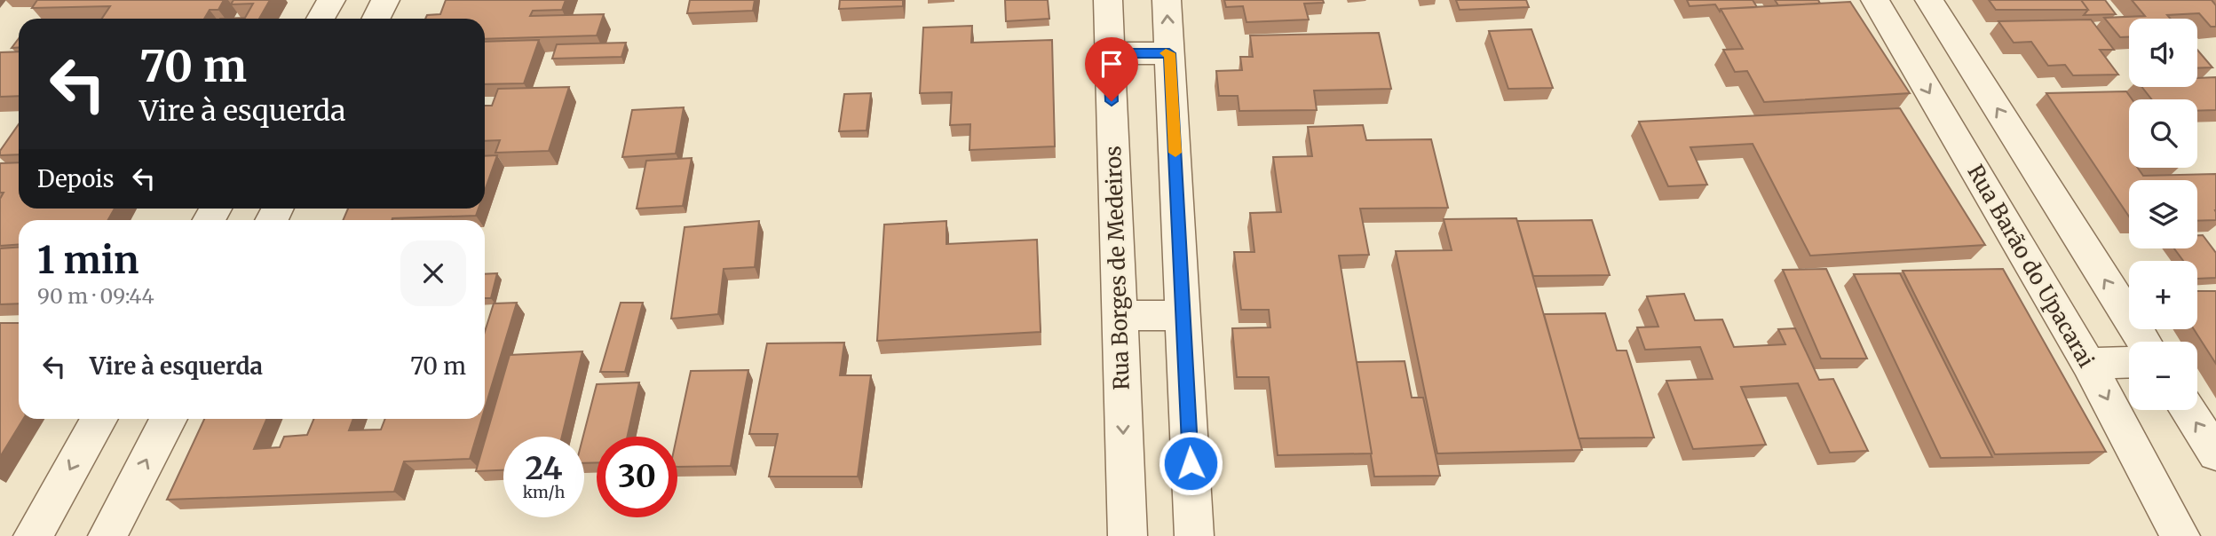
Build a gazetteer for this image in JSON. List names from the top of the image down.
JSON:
{
  "streets": {
    "street": ["Rua Barão do Upacarai", "Rua Borges de Medeiros"]
  },
  "page": {
    "map_buttons": ["+", "−"],
    "turn": ["70 m", "Vire à esquerda"],
    "then": "Depois",
    "heading": ["1 min", "90 m · 09:44"],
    "list": [
      {
        "name": "Vire à esquerda",
        "value": "70 m"
      }
    ],
    "speed": "24 km/h",
    "limit": "30"
  }
}
